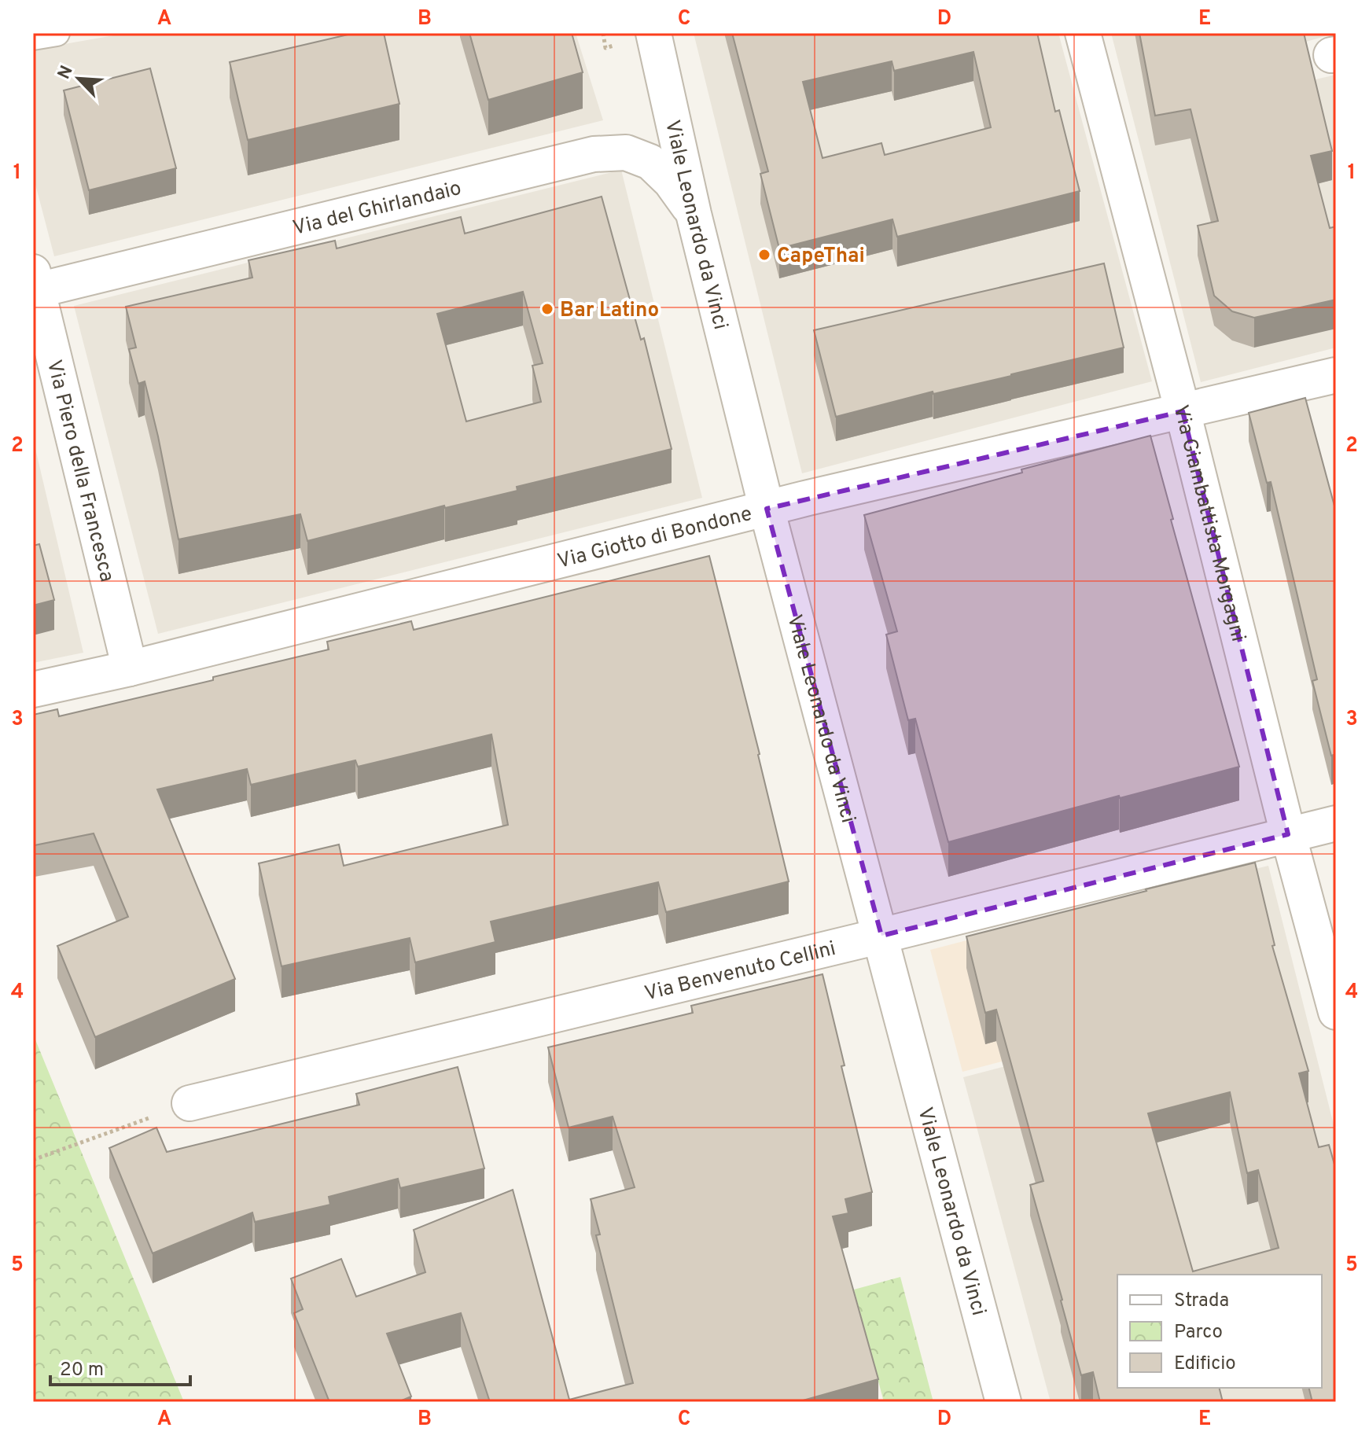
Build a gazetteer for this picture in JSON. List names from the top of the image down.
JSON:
{
  "streets": {
    "street": [
      "Via del Ghirlandaio",
      "Viale Leonardo da Vinci",
      "Via Piero della Francesca",
      "Via Giambattista Morgagni",
      "Via Giotto di Bondone",
      "Via Benvenuto Cellini"
    ]
  },
  "crossings": [
    ["Via del Ghirlandaio", "Viale Leonardo da Vinci"],
    ["Via del Ghirlandaio", "Via Piero della Francesca"],
    ["Viale Leonardo da Vinci", "Via Giotto di Bondone"],
    ["Viale Leonardo da Vinci", "Via Benvenuto Cellini"],
    ["Via Piero della Francesca", "Via Giotto di Bondone"],
    ["Via Giambattista Morgagni", "Via Giotto di Bondone"],
    ["Via Giambattista Morgagni", "Via Benvenuto Cellini"]
  ],
  "places": ["CapeThai", "Bar Latino"],
  "legend": ["Strada", "Parco", "Edificio"],
  "scale_bar": "20 m",
  "north": "top left",
  "grid": {
    "columns": [
      "A",
      "B",
      "C",
      "D",
      "E"
    ],
    "rows": [
      "1",
      "2",
      "3",
      "4",
      "5"
    ]
  }
}
